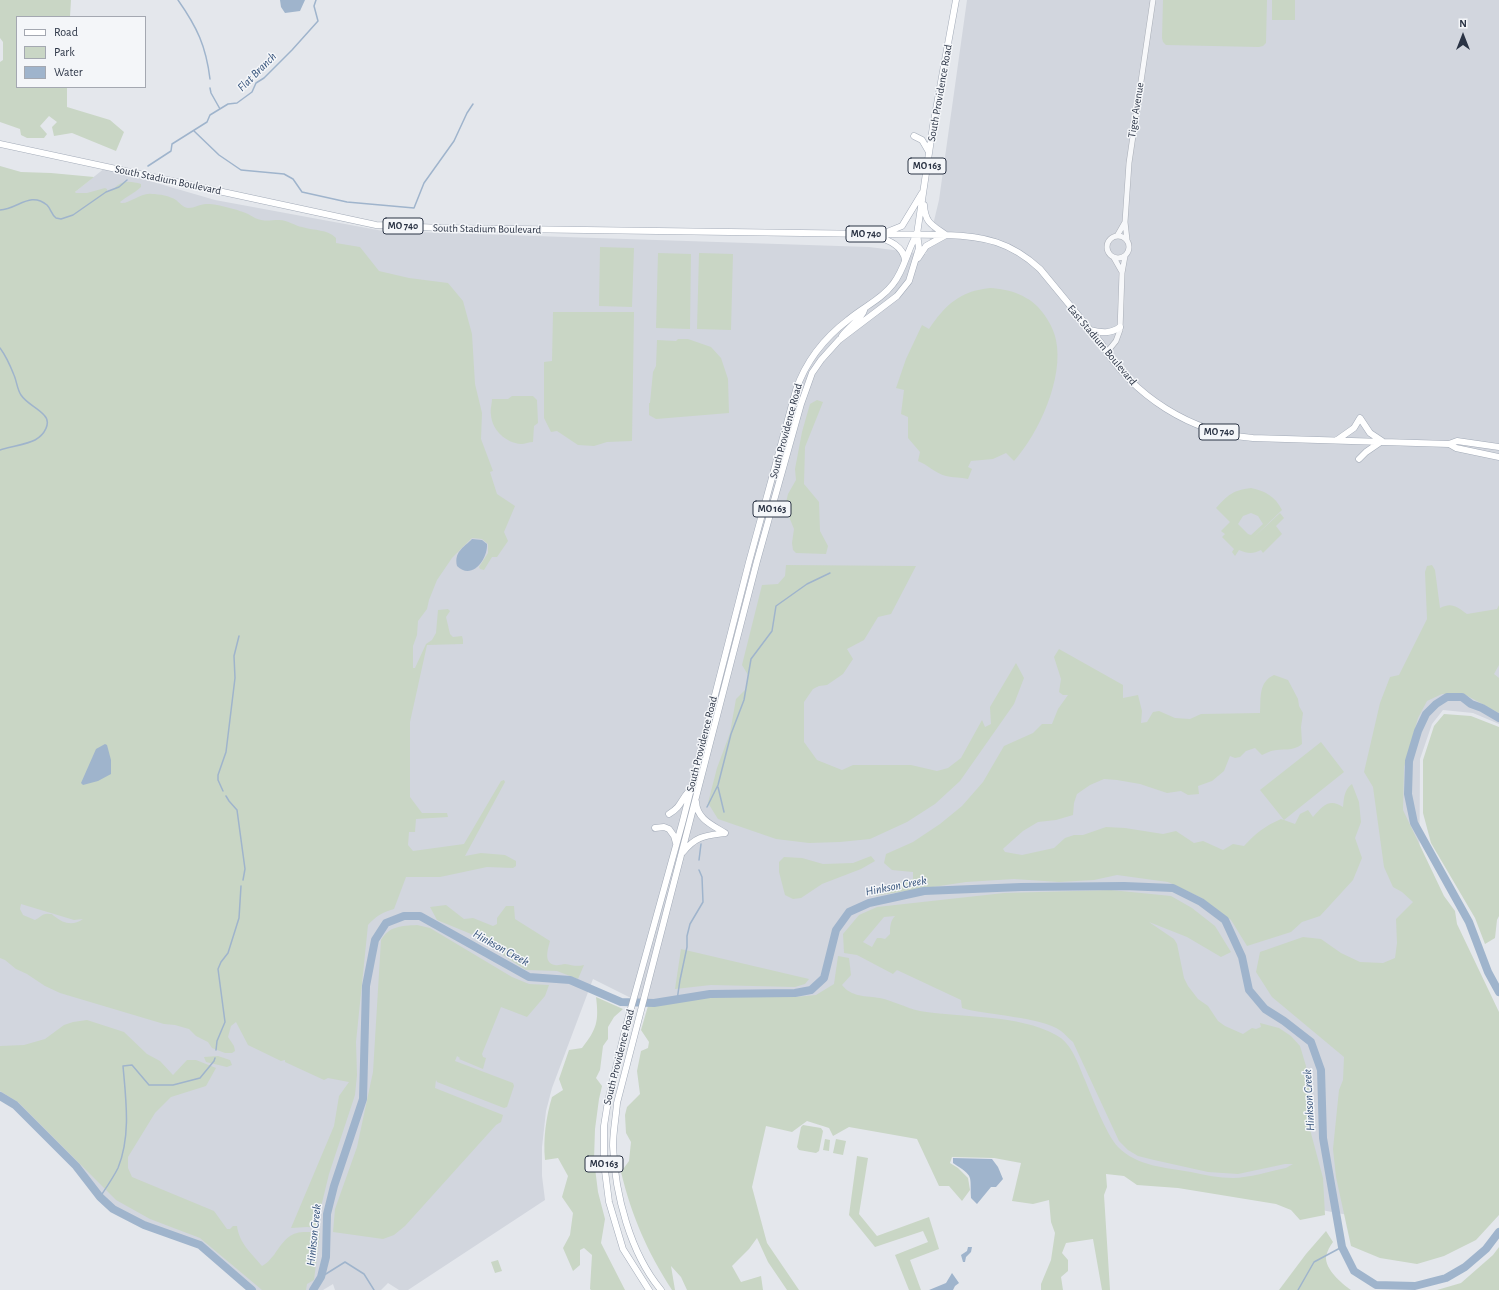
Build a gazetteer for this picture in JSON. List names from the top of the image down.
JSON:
{
  "streets": {
    "main road": [
      "South Providence Road",
      "MO 163",
      "South Stadium Boulevard",
      "MO 740",
      "East Stadium Boulevard"
    ],
    "street": ["Tiger Avenue"]
  },
  "crossings": [
    ["South Providence Road", "East Stadium Boulevard"],
    ["South Stadium Boulevard", "East Stadium Boulevard"]
  ],
  "water": ["Flat Branch", "Hinkson Creek"],
  "legend": ["Road", "Park", "Water"],
  "north": "top"
}
